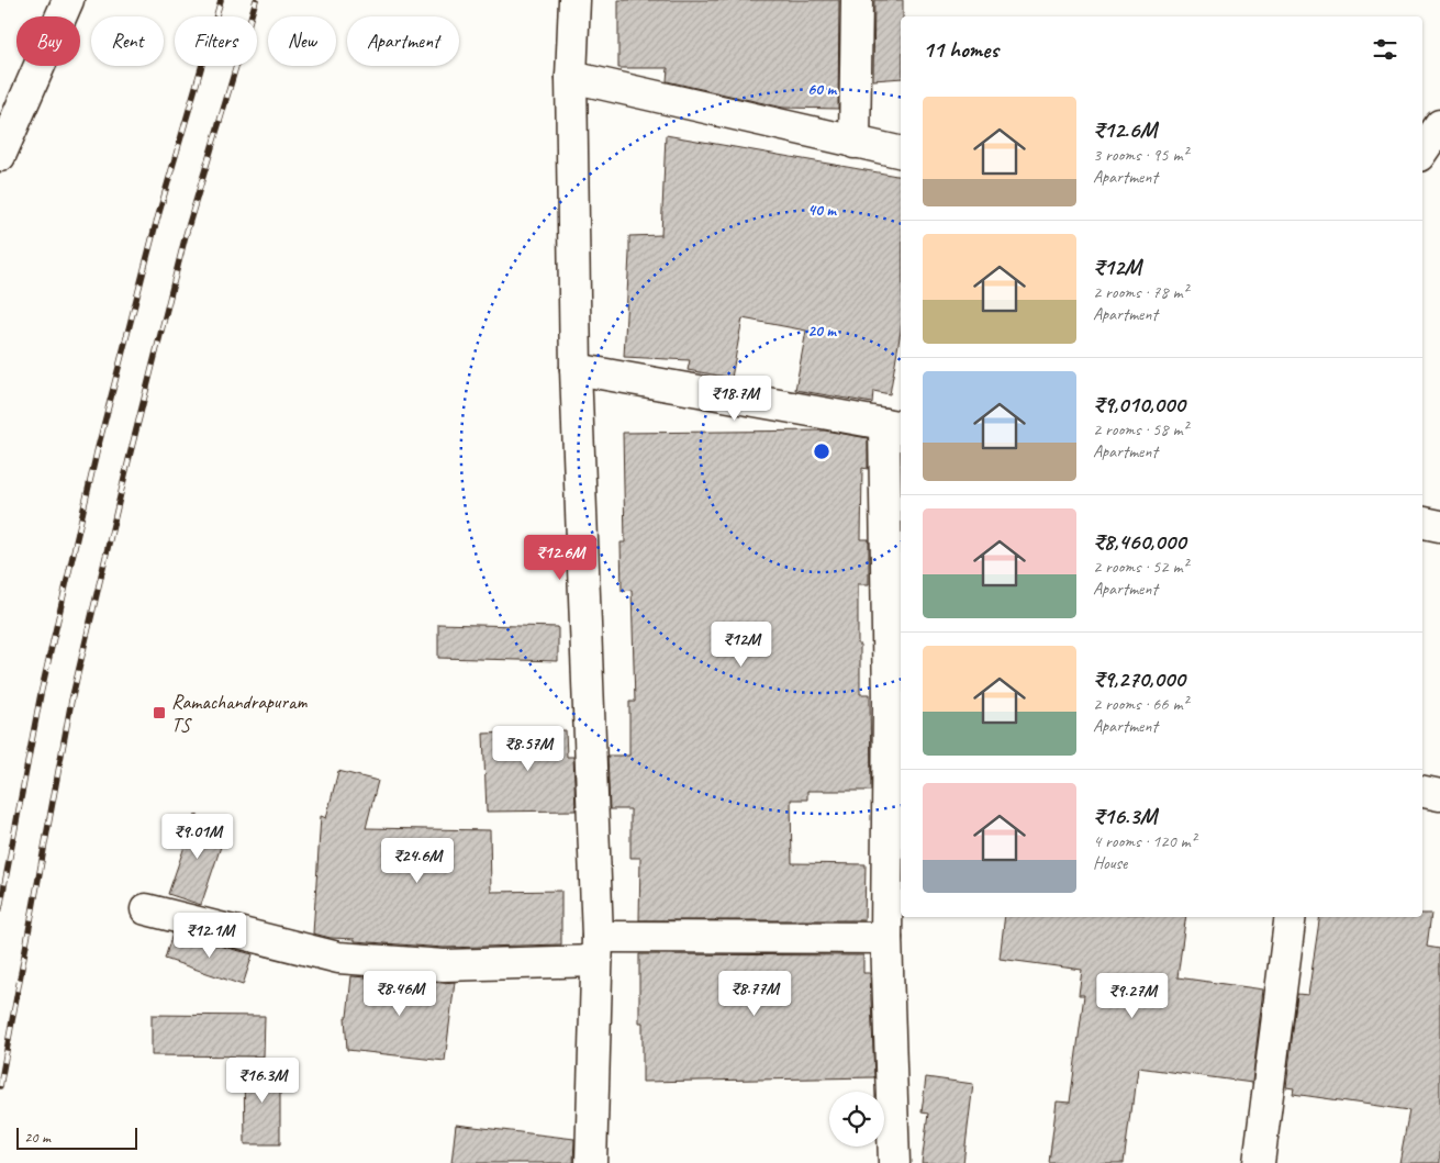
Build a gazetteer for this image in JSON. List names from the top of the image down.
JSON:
{
  "places": {
    "transit": ["Ramachandrapuram TS"]
  },
  "scale_bar": "20 m",
  "page": {
    "chip": [
      "Buy",
      "Rent",
      "Filters",
      "New",
      "Apartment"
    ],
    "heading": "11 homes",
    "list": [
      {
        "name": "₹12.6M",
        "note": "3 rooms · 95 m² · Apartment"
      },
      {
        "name": "₹12M",
        "note": "2 rooms · 78 m² · Apartment"
      },
      {
        "name": "₹9,010,000",
        "note": "2 rooms · 58 m² · Apartment"
      },
      {
        "name": "₹8,460,000",
        "note": "2 rooms · 52 m² · Apartment"
      },
      {
        "name": "₹9,270,000",
        "note": "2 rooms · 66 m² · Apartment"
      },
      {
        "name": "₹16.3M",
        "note": "4 rooms · 120 m² · House"
      }
    ],
    "price": [
      "₹18.7M",
      "₹12.6M",
      "₹12M",
      "₹8.57M",
      "₹9.01M",
      "₹24.6M",
      "₹12.1M",
      "₹8.46M",
      "₹8.77M",
      "₹9.27M",
      "₹16.3M"
    ],
    "scale": "20 m"
  },
  "rings": ["60 m", "40 m", "20 m"]
}
